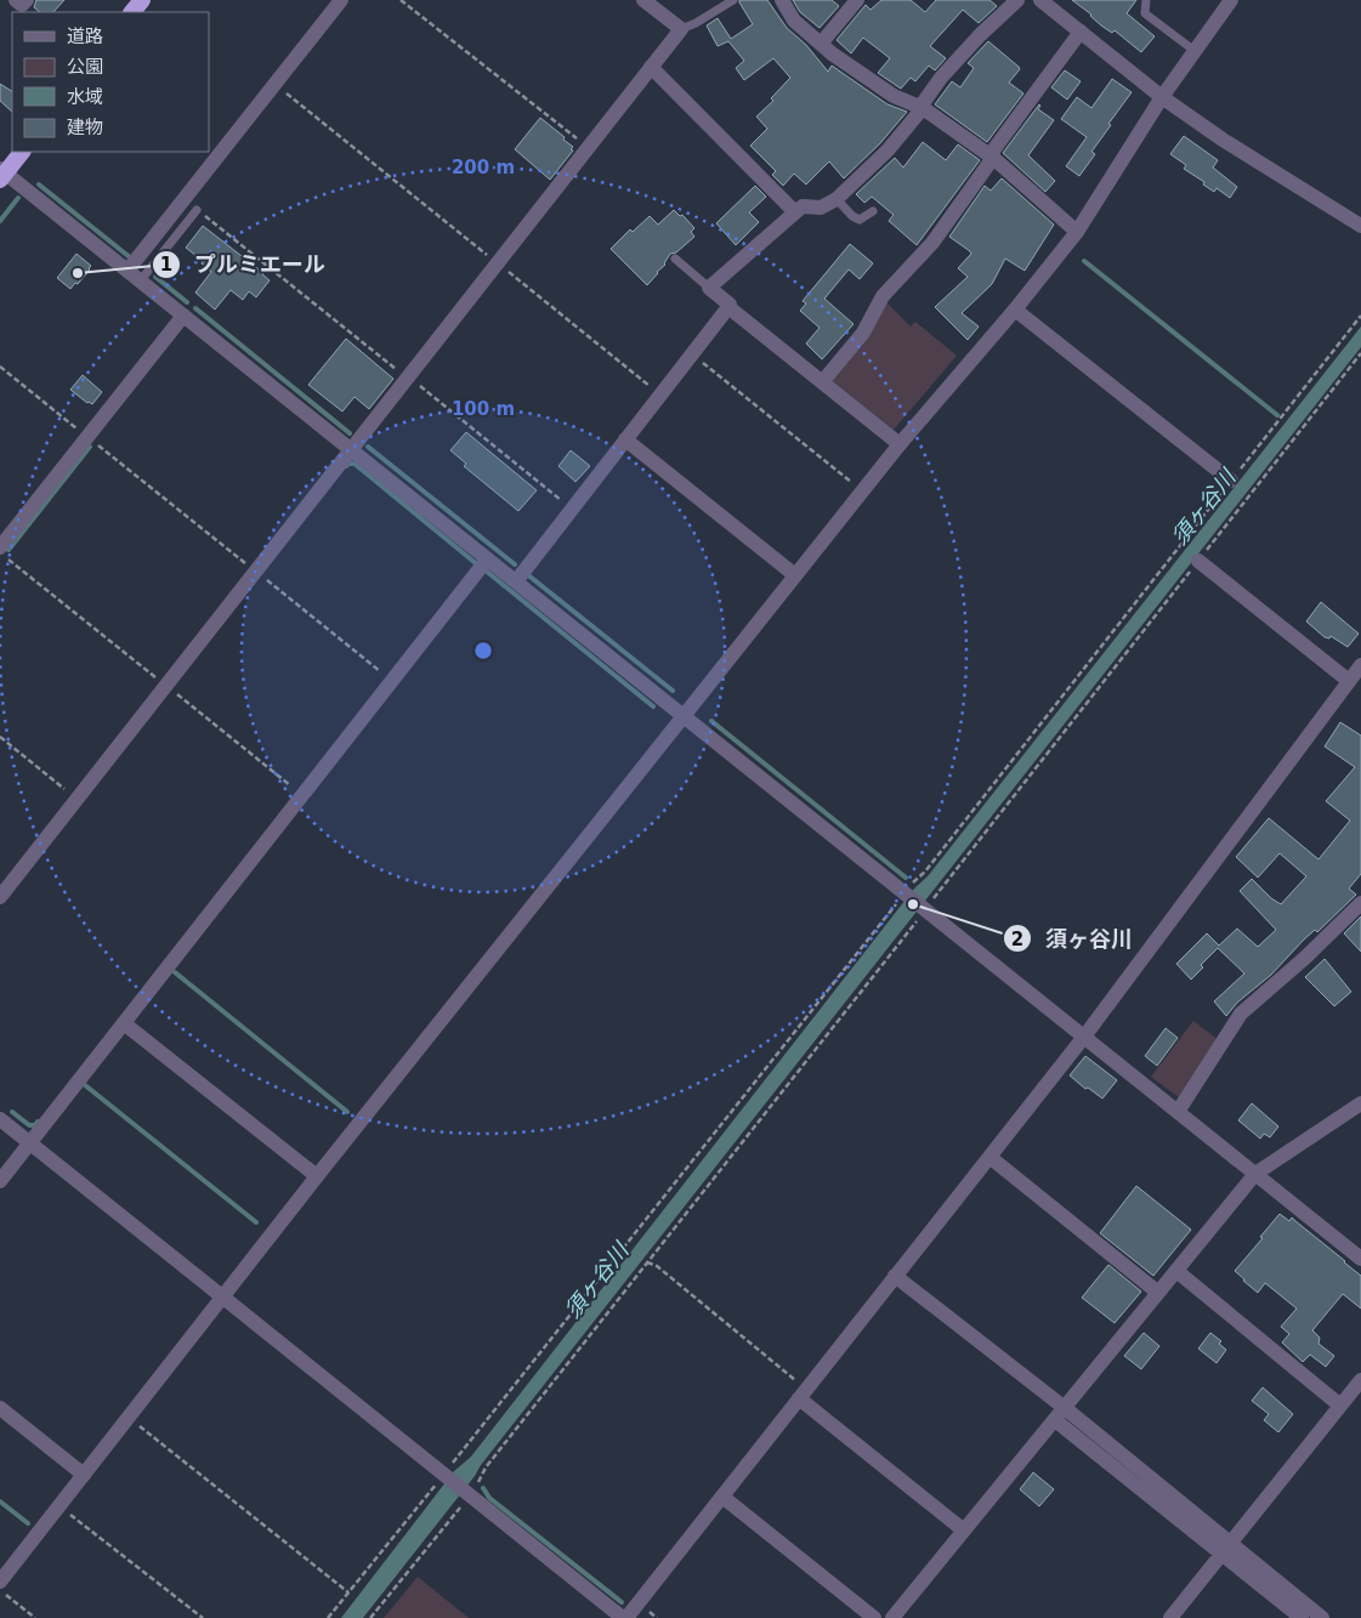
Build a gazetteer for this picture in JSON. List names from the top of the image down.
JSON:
{
  "water": ["須ヶ谷川"],
  "places": ["プルミエール", "須ヶ谷川"],
  "legend": [
    "道路",
    "公園",
    "水域",
    "建物"
  ],
  "rings": ["200 m", "100 m"]
}
